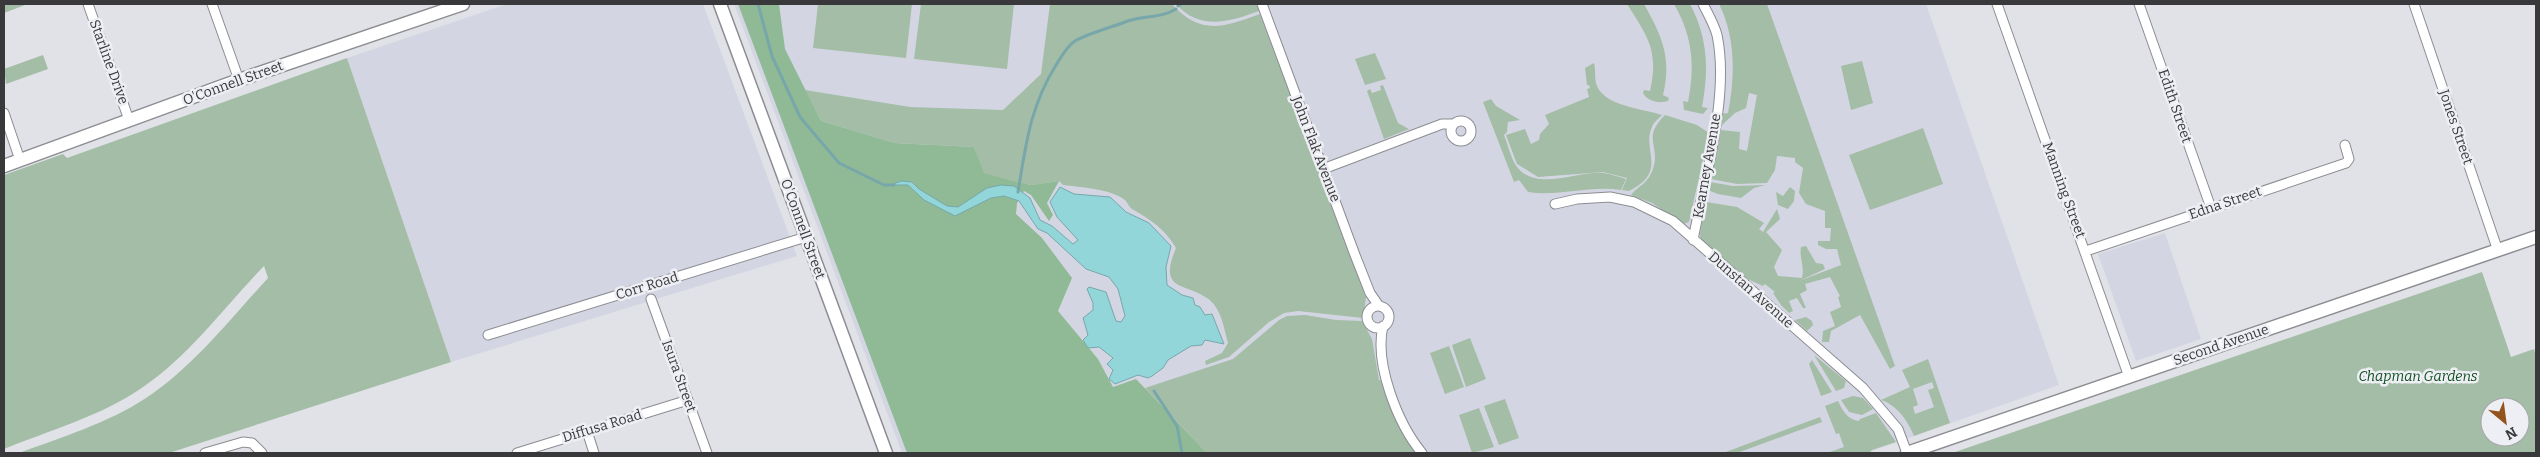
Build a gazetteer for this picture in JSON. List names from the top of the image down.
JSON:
{
  "streets": {
    "street": [
      "Starline Drive",
      "O'Connell Street",
      "Edith Street",
      "Jones Street",
      "John Flak Avenue",
      "Kearney Avenue",
      "Manning Street",
      "Edna Street",
      "Corr Road",
      "Dunstan Avenue",
      "Second Avenue",
      "Isura Street",
      "Diffusa Road"
    ]
  },
  "crossings": [
    ["Starline Drive", "O'Connell Street"],
    ["O'Connell Street", "Corr Road"],
    ["Edith Street", "Edna Street"],
    ["Jones Street", "Second Avenue"],
    ["Kearney Avenue", "Dunstan Avenue"],
    ["Manning Street", "Edna Street"],
    ["Manning Street", "Second Avenue"],
    ["Dunstan Avenue", "Second Avenue"],
    ["Isura Street", "Diffusa Road"]
  ],
  "parks": ["Chapman Gardens"],
  "north": "bottom right"
}
